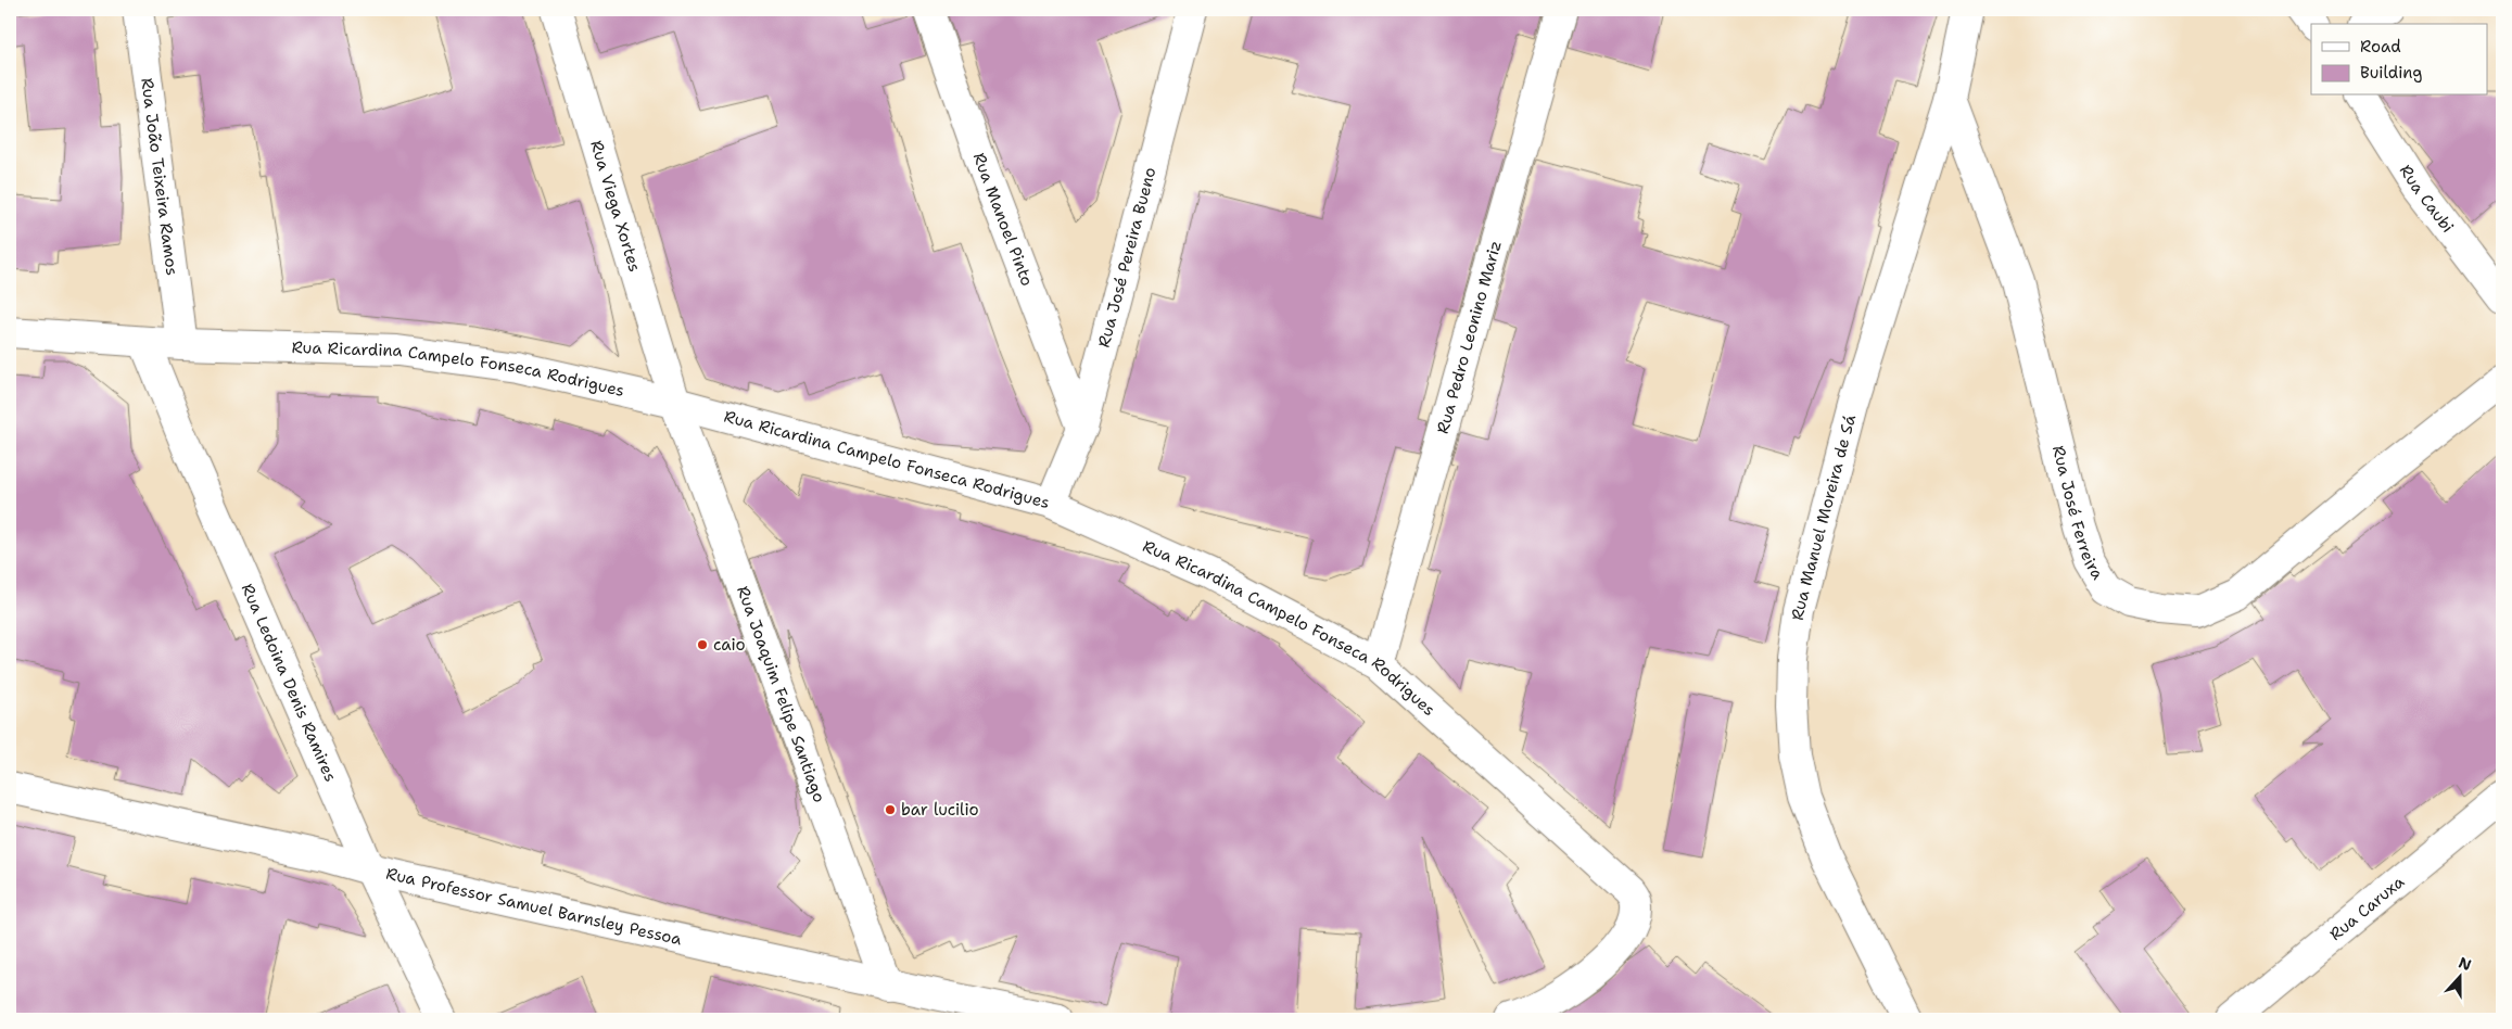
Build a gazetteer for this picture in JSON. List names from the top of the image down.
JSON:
{
  "streets": {
    "street": [
      "Rua João Teixeira Ramos",
      "Rua Caubi",
      "Rua Viega Xortes",
      "Rua Manoel Pinto",
      "Rua José Pereira Bueno",
      "Rua Pedro Leonino Mariz",
      "Rua Ricardina Campelo Fonseca Rodrigues",
      "Rua José Ferreira",
      "Rua Manuel Moreira de Sá",
      "Rua Ledoina Denis Ramires",
      "Rua Joaquim Felipe Santiago",
      "Rua Professor Samuel Barnsley Pessoa",
      "Rua Caruxa"
    ]
  },
  "crossings": [
    ["Rua João Teixeira Ramos", "Rua Ricardina Campelo Fonseca Rodrigues"],
    ["Rua Viega Xortes", "Rua Ricardina Campelo Fonseca Rodrigues"],
    ["Rua Viega Xortes", "Rua Joaquim Felipe Santiago"],
    ["Rua Manoel Pinto", "Rua José Pereira Bueno"],
    ["Rua José Pereira Bueno", "Rua Ricardina Campelo Fonseca Rodrigues"],
    ["Rua Pedro Leonino Mariz", "Rua Ricardina Campelo Fonseca Rodrigues"],
    ["Rua Ricardina Campelo Fonseca Rodrigues", "Rua Ledoina Denis Ramires"],
    ["Rua Ricardina Campelo Fonseca Rodrigues", "Rua Joaquim Felipe Santiago"],
    ["Rua José Ferreira", "Rua Manuel Moreira de Sá"],
    ["Rua Ledoina Denis Ramires", "Rua Professor Samuel Barnsley Pessoa"],
    ["Rua Joaquim Felipe Santiago", "Rua Professor Samuel Barnsley Pessoa"]
  ],
  "places": ["caio", "bar lucilio"],
  "legend": ["Road", "Building"],
  "north": "top"
}
